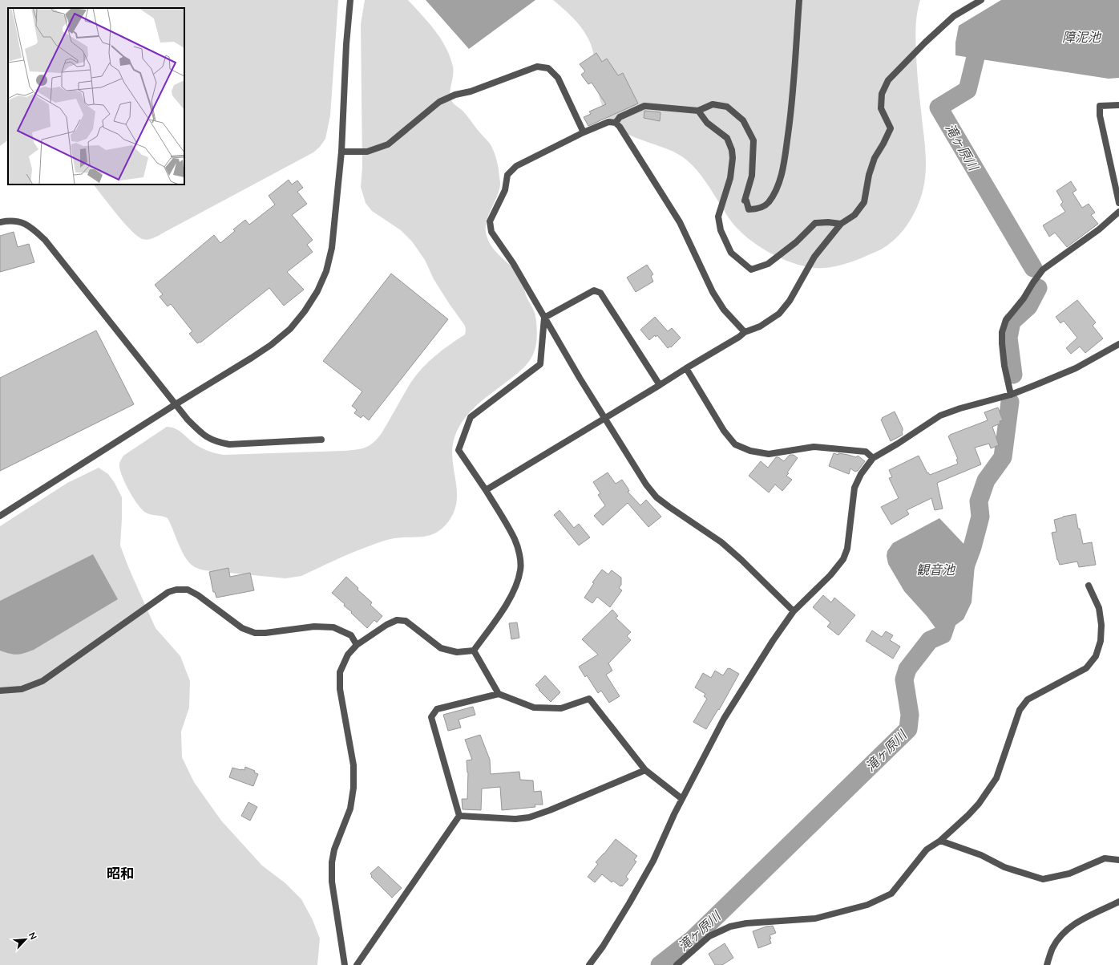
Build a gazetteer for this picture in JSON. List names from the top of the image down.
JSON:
{
  "districts": ["昭和"],
  "water": ["障泥池", "滝ヶ原川", "観音池"],
  "north": "top right"
}
